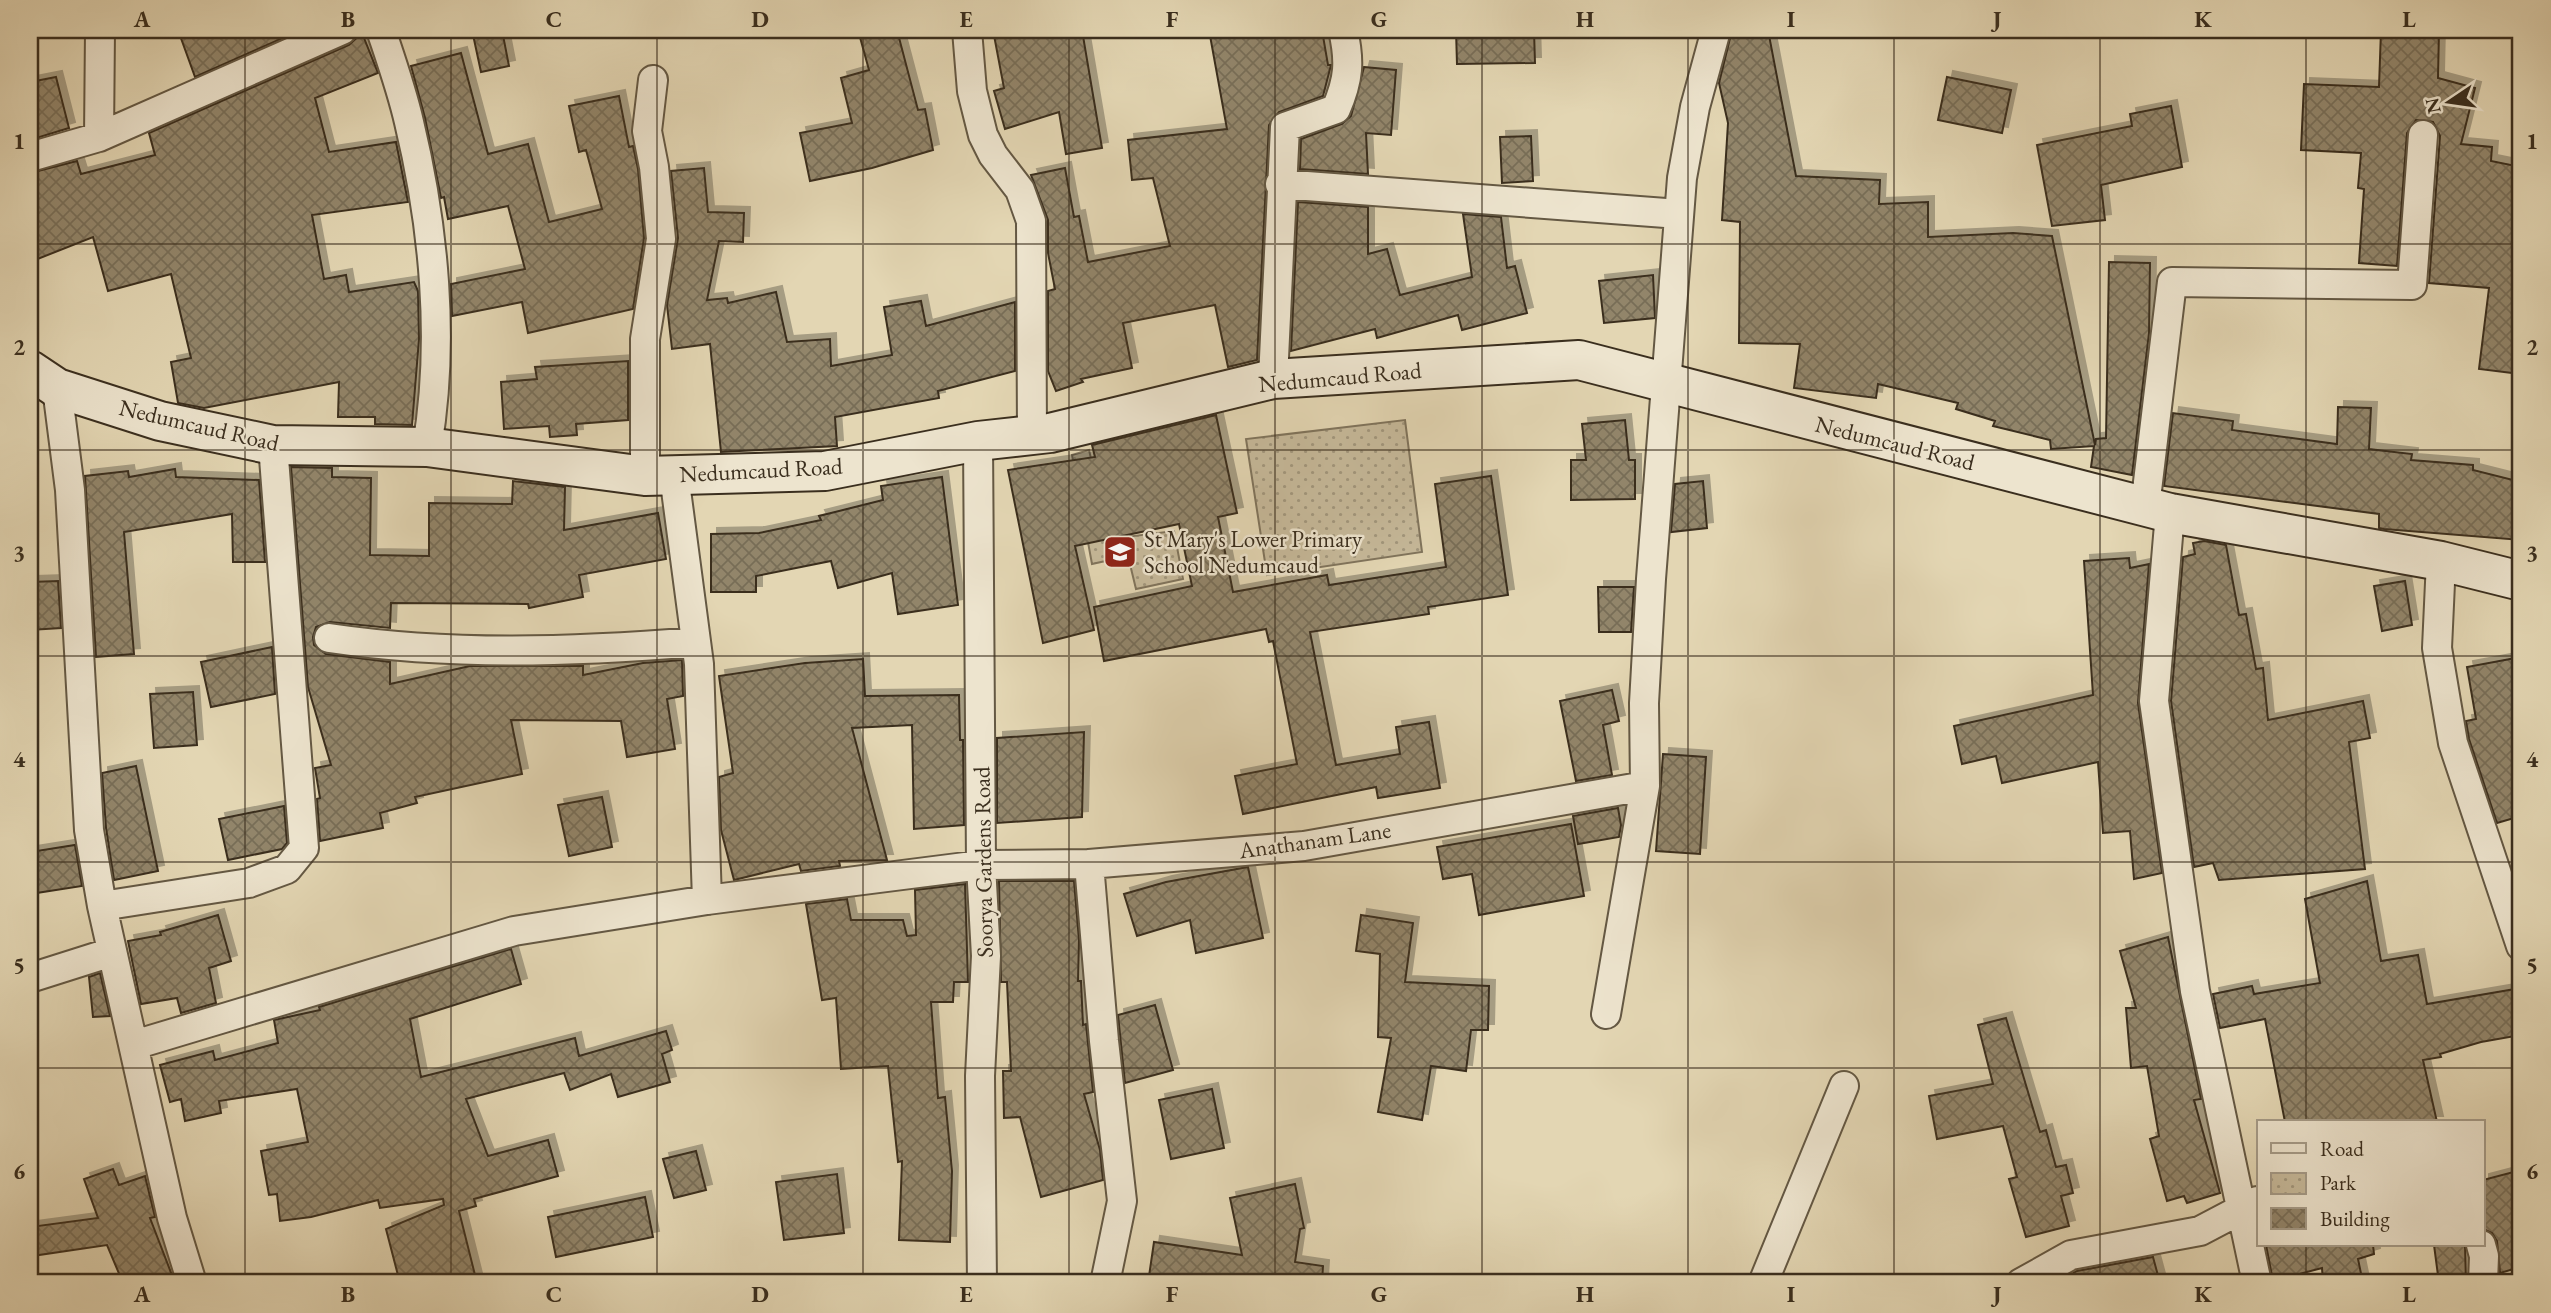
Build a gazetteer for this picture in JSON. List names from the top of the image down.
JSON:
{
  "streets": {
    "main road": ["Nedumcaud Road"],
    "street": ["Anathanam Lane", "Soorya Gardens Road"]
  },
  "crossings": [
    ["Nedumcaud Road", "Soorya Gardens Road"],
    ["Anathanam Lane", "Soorya Gardens Road"]
  ],
  "places": {
    "school or university": ["St Mary's Lower Primary School Nedumcaud"]
  },
  "legend": ["Road", "Park", "Building"],
  "north": "left",
  "grid": {
    "columns": [
      "A",
      "B",
      "C",
      "D",
      "E",
      "F",
      "G",
      "H",
      "I",
      "J",
      "K",
      "L"
    ],
    "rows": [
      "1",
      "2",
      "3",
      "4",
      "5",
      "6"
    ]
  }
}
